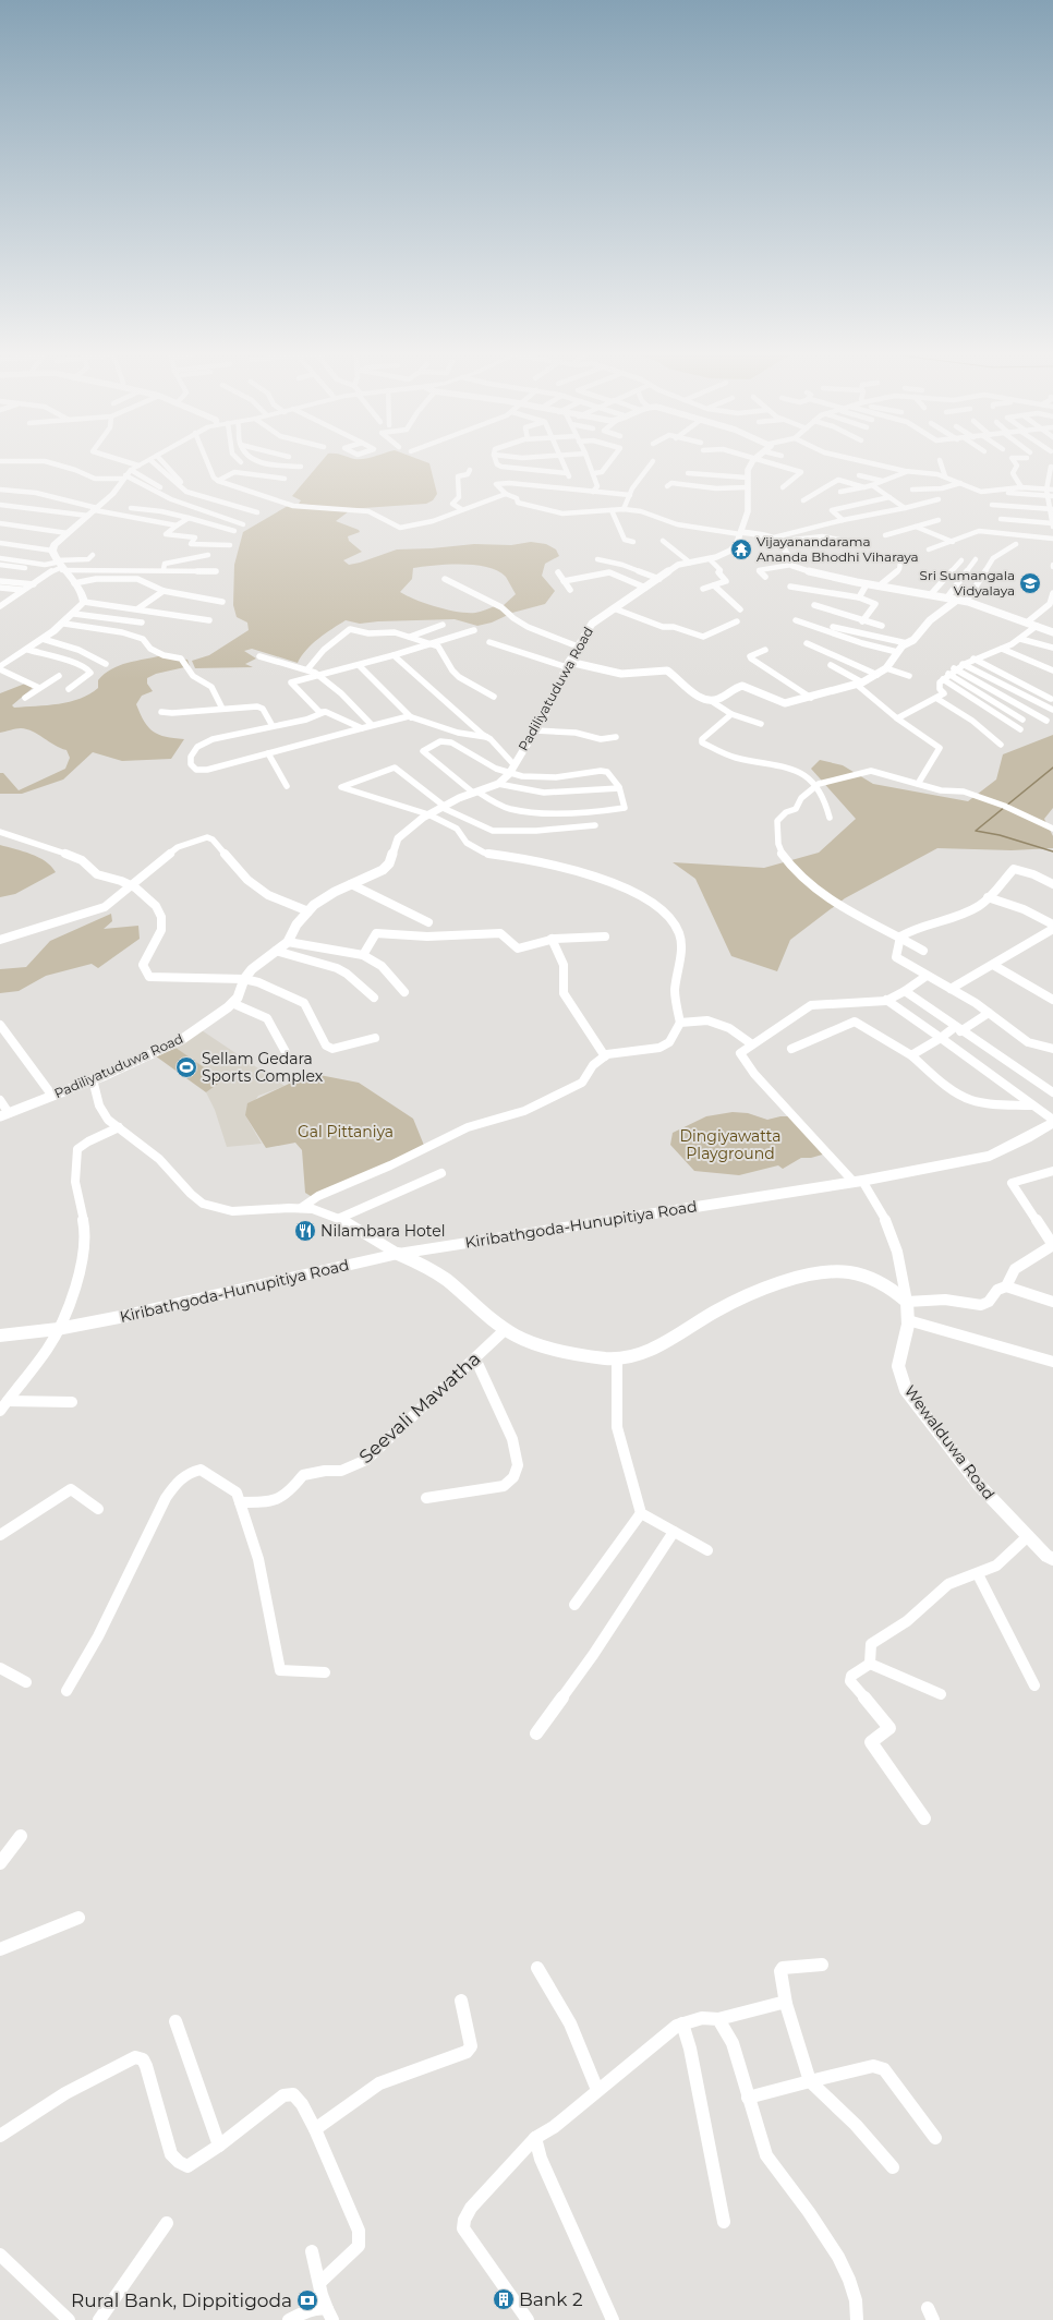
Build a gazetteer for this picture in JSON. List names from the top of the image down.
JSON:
{
  "streets": {
    "main road": ["Kiribathgoda-Hunupitiya Road"],
    "street": ["Padiliyatuduwa Road", "Seevali Mawatha", "Wewalduwa Road"]
  },
  "crossings": [
    ["Kiribathgoda-Hunupitiya Road", "Wewalduwa Road"]
  ],
  "parks": ["Gal Pittaniya", "Dingiyawatta Playground"],
  "places": {
    "temple": ["Vijayanandarama Ananda Bhodhi Viharaya"],
    "school or university": ["Sri Sumangala Vidyalaya"],
    "sports": ["Sellam Gedara Sports Complex"],
    "restaurant": ["Nilambara Hotel"],
    "building": ["Bank 2"],
    "bank": ["Rural Bank, Dippitigoda"]
  }
}
